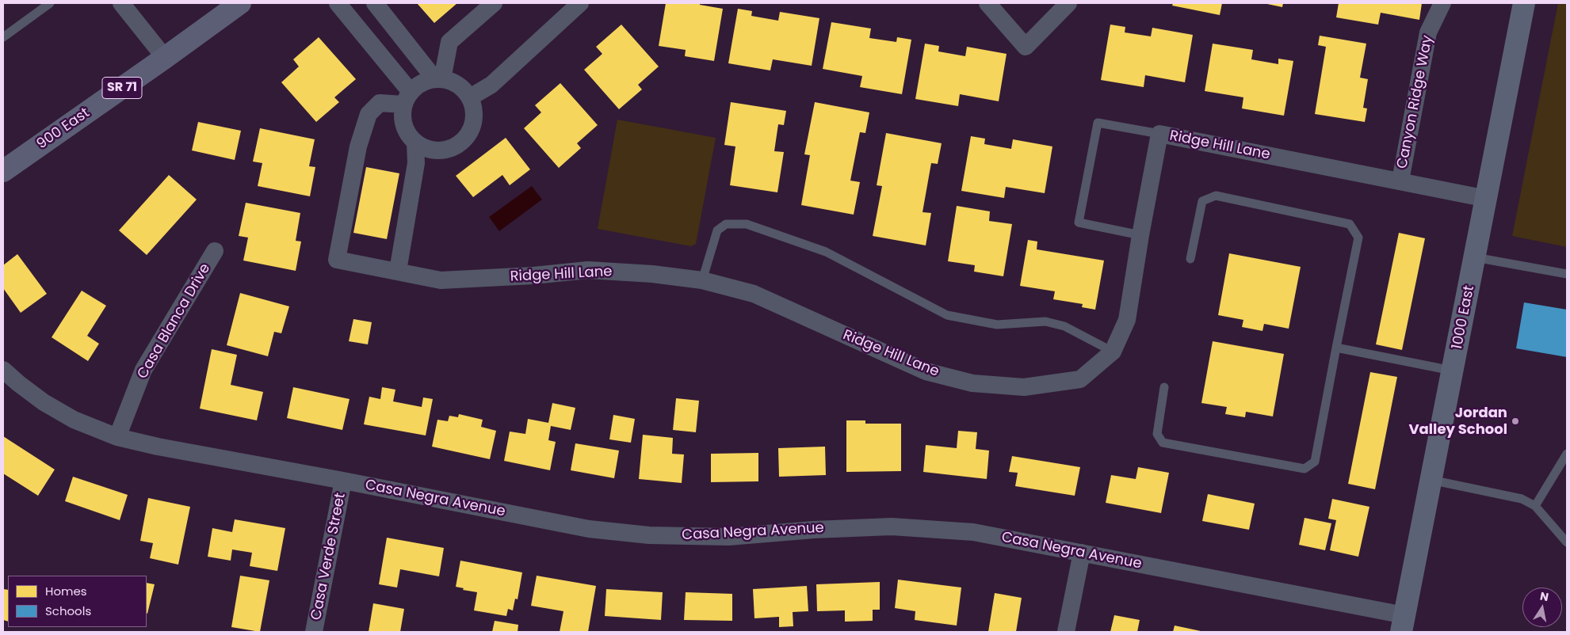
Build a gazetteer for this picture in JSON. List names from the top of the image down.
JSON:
{
  "streets": {
    "main road": ["SR 71", "900 East"],
    "street": [
      "Canyon Ridge Way",
      "Ridge Hill Lane",
      "1000 East",
      "Casa Blanca Drive",
      "Casa Negra Avenue",
      "Casa Verde Street"
    ]
  },
  "crossings": [
    ["Canyon Ridge Way", "Ridge Hill Lane"],
    ["Ridge Hill Lane", "1000 East"],
    ["1000 East", "Casa Negra Avenue"],
    ["Casa Blanca Drive", "Casa Negra Avenue"],
    ["Casa Negra Avenue", "Casa Verde Street"]
  ],
  "places": ["Jordan Valley School"],
  "legend": ["Homes", "Schools"],
  "north": "top"
}
